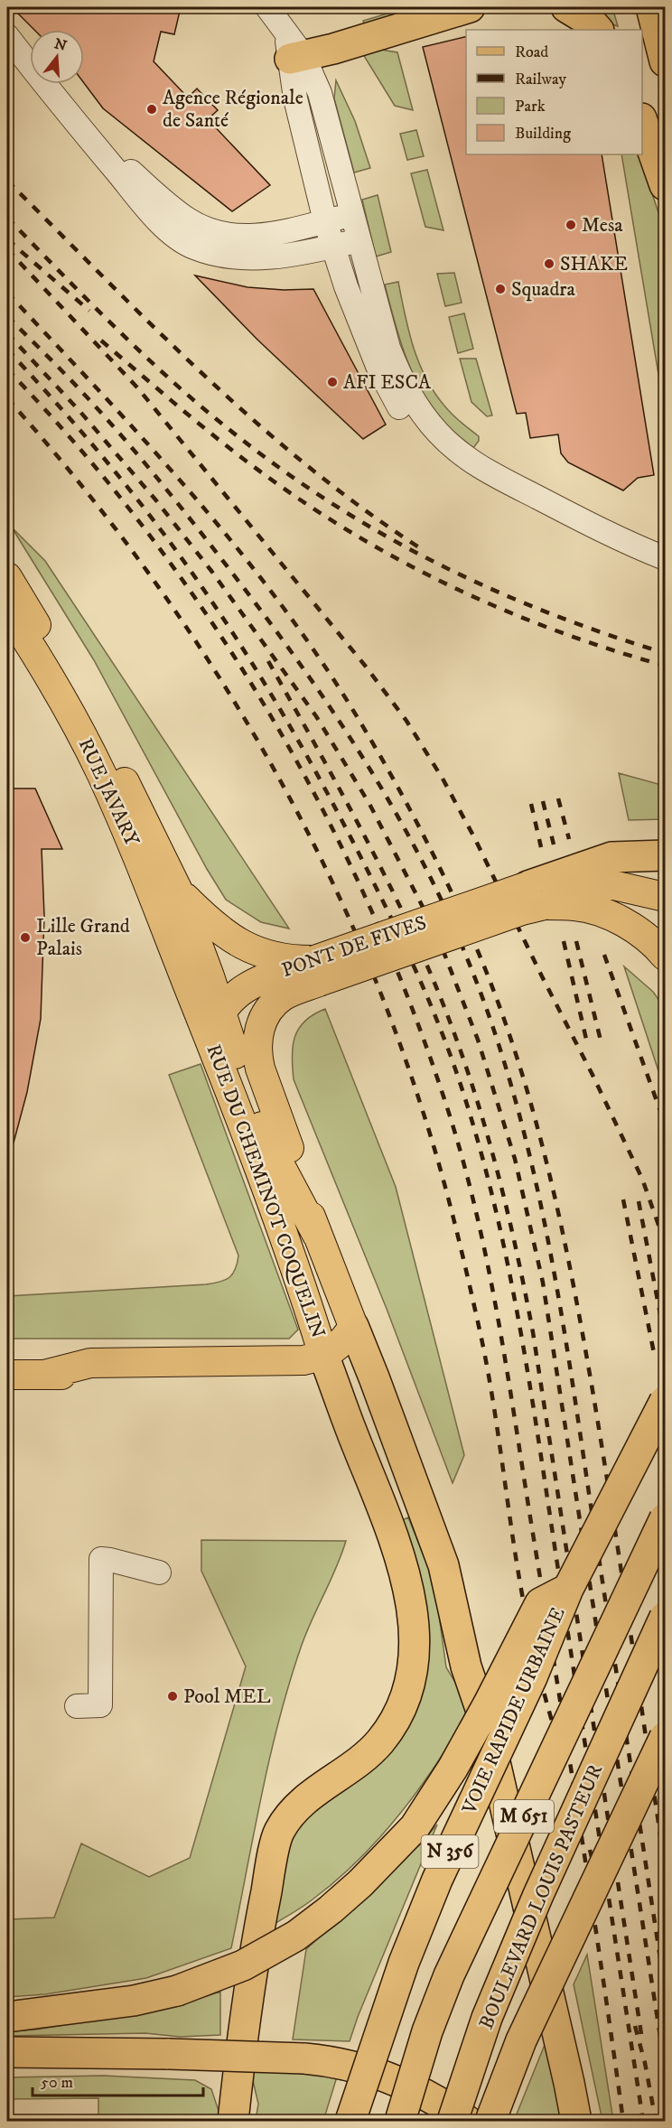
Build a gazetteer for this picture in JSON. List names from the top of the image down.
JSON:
{
  "streets": {
    "highway": [
      "VOIE RAPIDE URBAINE",
      "M 651",
      "N 356",
      "BOULEVARD LOUIS PASTEUR"
    ],
    "main road": ["RUE JAVARY", "PONT DE FIVES", "RUE DU CHEMINOT COQUELIN"]
  },
  "crossings": [
    ["RUE JAVARY", "PONT DE FIVES"],
    ["RUE JAVARY", "RUE DU CHEMINOT COQUELIN"],
    ["PONT DE FIVES", "RUE DU CHEMINOT COQUELIN"]
  ],
  "places": [
    "Agence Régionale de Santé",
    "Mesa",
    "SHAKE",
    "Squadra",
    "AFI ESCA",
    "Lille Grand Palais",
    "Pool MEL"
  ],
  "legend": [
    "Road",
    "Railway",
    "Park",
    "Building"
  ],
  "scale_bar": "50 m",
  "north": "top"
}
